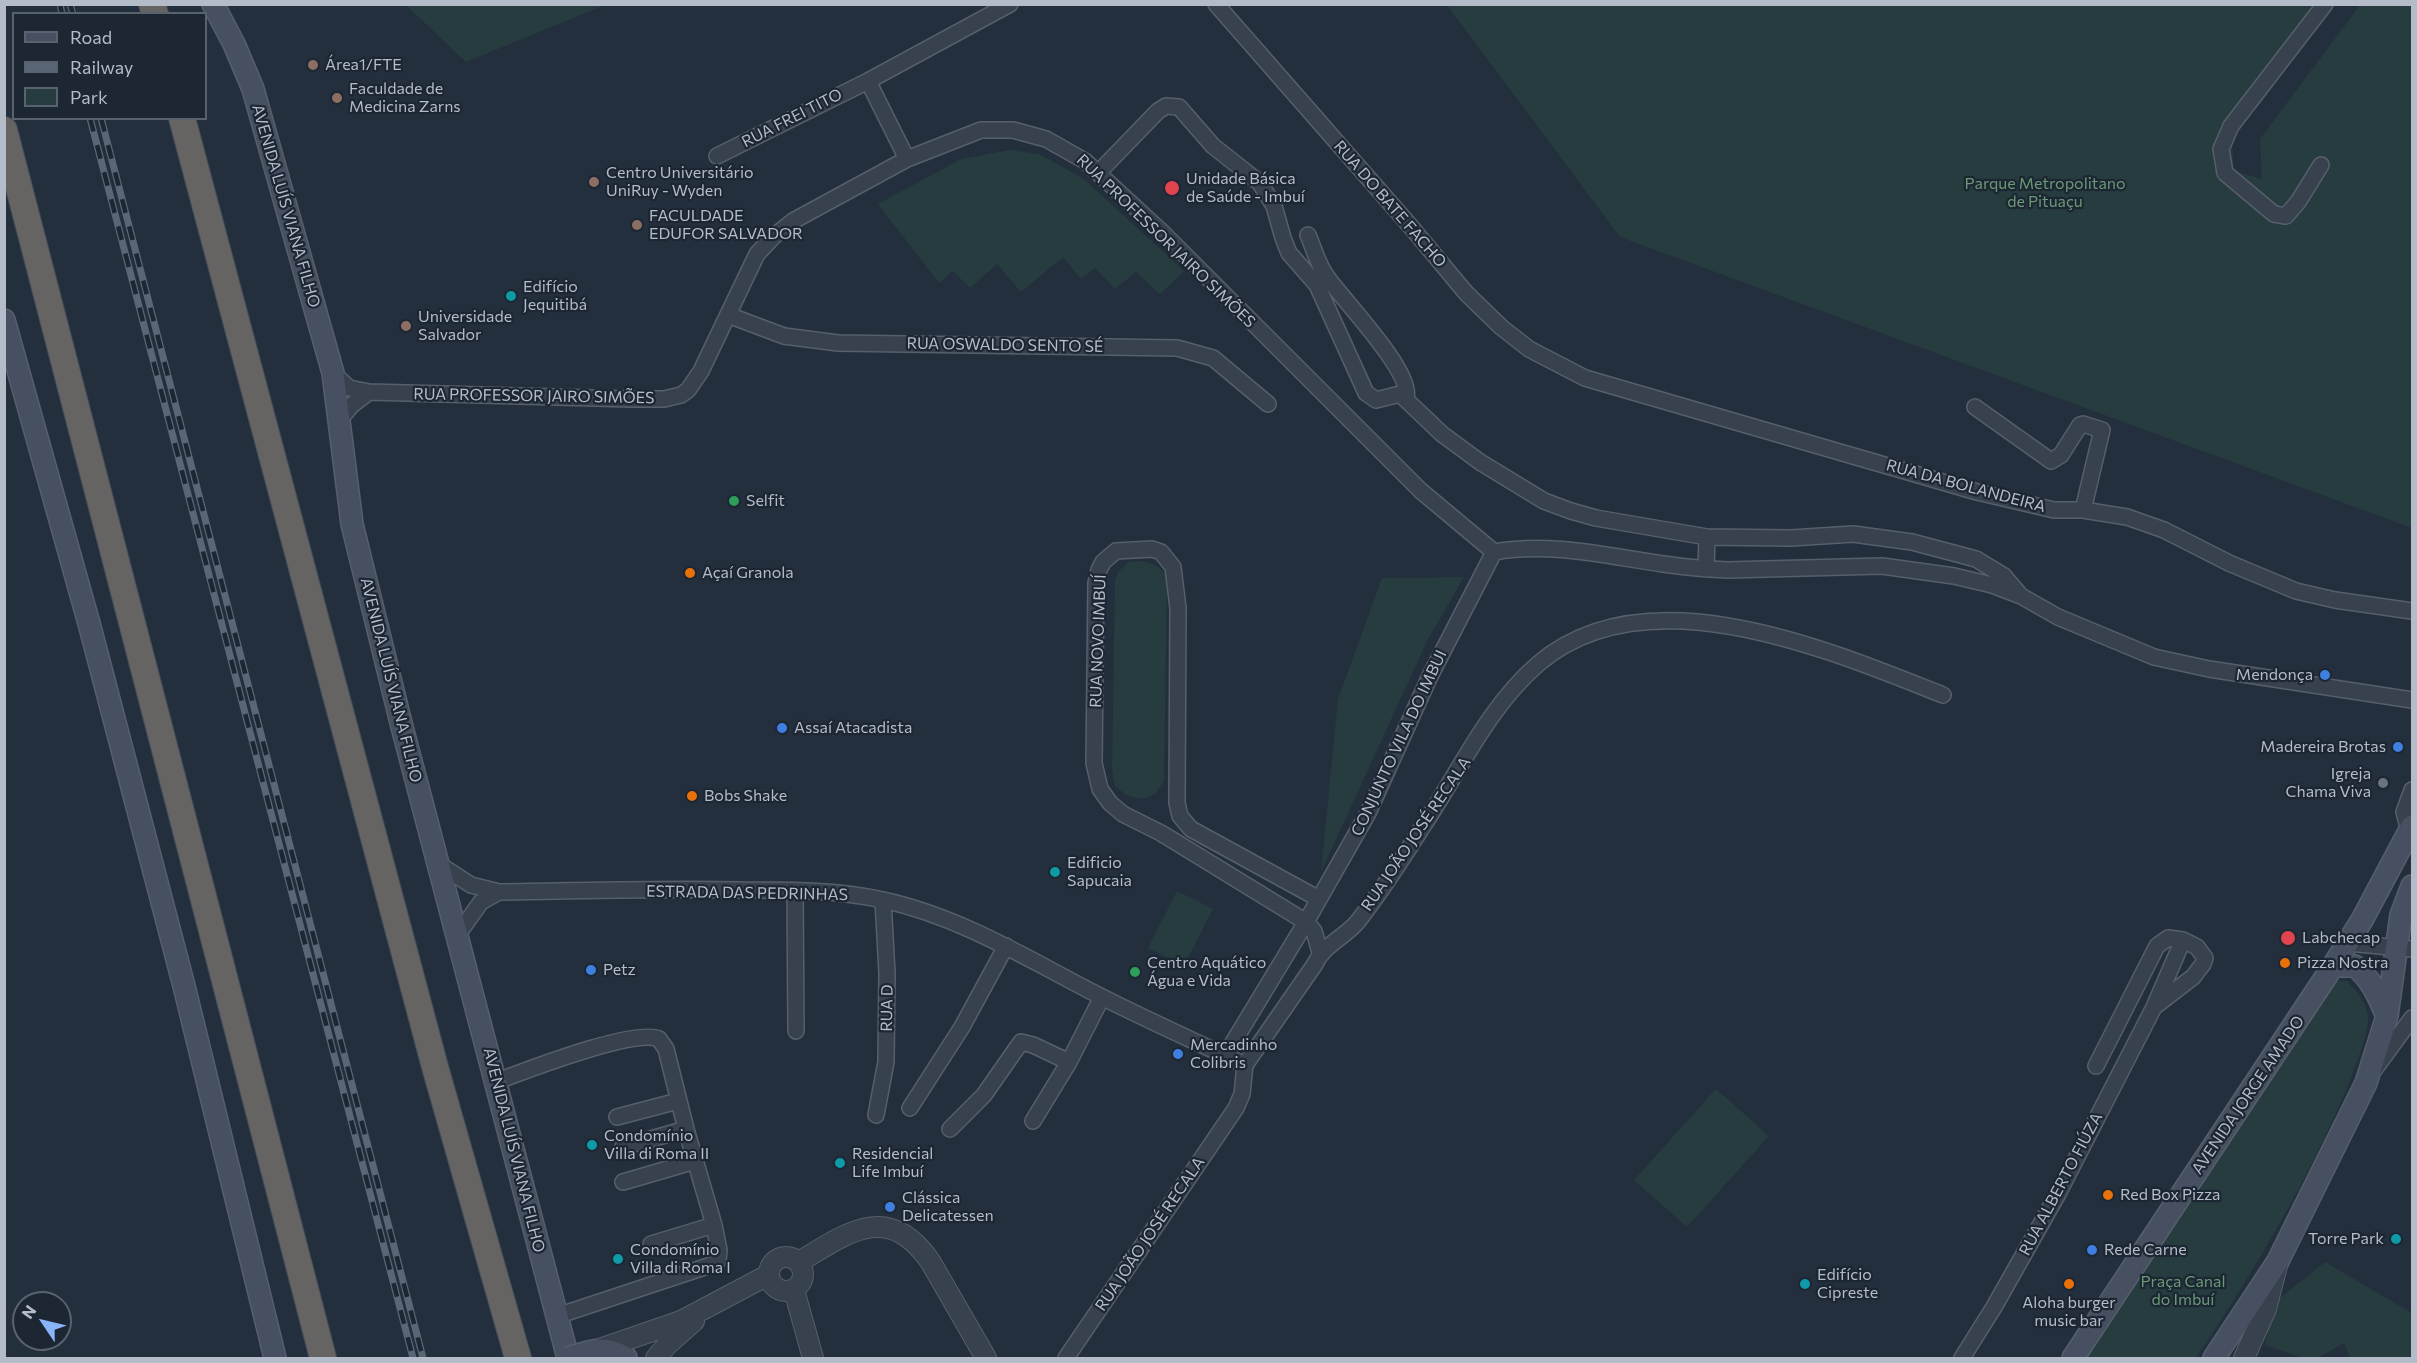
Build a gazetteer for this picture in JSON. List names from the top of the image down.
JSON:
{
  "streets": {
    "main road": ["AVENIDA LUÍS VIANA FILHO", "AVENIDA JORGE AMADO"],
    "street": [
      "RUA FREI TITO",
      "RUA DO BATE FACHO",
      "RUA PROFESSOR JAIRO SIMÕES",
      "RUA OSWALDO SENTO SÉ",
      "RUA DA BOLANDEIRA",
      "RUA NOVO IMBUÍ",
      "CONJUNTO VILA DO IMBUI",
      "RUA JOÃO JOSÉ RECALA",
      "ESTRADA DAS PEDRINHAS",
      "RUA D",
      "RUA ALBERTO FIÚZA"
    ]
  },
  "crossings": [
    ["RUA DO BATE FACHO", "RUA DA BOLANDEIRA"],
    ["AVENIDA LUÍS VIANA FILHO", "RUA PROFESSOR JAIRO SIMÕES"],
    ["AVENIDA LUÍS VIANA FILHO", "ESTRADA DAS PEDRINHAS"],
    ["RUA PROFESSOR JAIRO SIMÕES", "RUA OSWALDO SENTO SÉ"],
    ["RUA PROFESSOR JAIRO SIMÕES", "CONJUNTO VILA DO IMBUI"],
    ["RUA NOVO IMBUÍ", "CONJUNTO VILA DO IMBUI"],
    ["CONJUNTO VILA DO IMBUI", "ESTRADA DAS PEDRINHAS"],
    ["RUA JOÃO JOSÉ RECALA", "ESTRADA DAS PEDRINHAS"],
    ["ESTRADA DAS PEDRINHAS", "RUA D"]
  ],
  "parks": ["Parque Metropolitano de Pituaçu", "Praça Canal do Imbuí"],
  "places": [
    "Área1/FTE",
    "Faculdade de Medicina Zarns",
    "Centro Universitário UniRuy - Wyden",
    "Unidade Básica de Saúde - Imbuí",
    "FACULDADE EDUFOR SALVADOR",
    "Edifício Jequitibá",
    "Universidade Salvador",
    "Selfit",
    "Açaí Granola",
    "Mendonça",
    "Assaí Atacadista",
    "Madereira Brotas",
    "Igreja Chama Viva",
    "Bobs Shake",
    "Edificio Sapucaia",
    "Labchecap",
    "Pizza Nostra",
    "Petz",
    "Centro Aquático Água e Vida",
    "Mercadinho Colibris",
    "Condomínio Villa di Roma II",
    "Residencial Life Imbuí",
    "Red Box Pizza",
    "Clássica Delicatessen",
    "Torre Park",
    "Rede Carne",
    "Condomínio Villa di Roma I",
    "Edifício Cipreste",
    "Aloha burger music bar"
  ],
  "legend": ["Road", "Railway", "Park"],
  "north": "top left"
}
